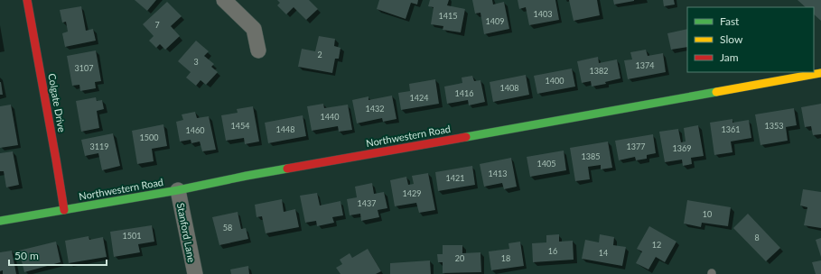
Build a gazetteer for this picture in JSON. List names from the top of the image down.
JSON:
{
  "streets": {
    "street": ["Colgate Drive", "Northwestern Road", "Stanford Lane"]
  },
  "crossings": [
    ["Colgate Drive", "Northwestern Road"],
    ["Northwestern Road", "Stanford Lane"]
  ],
  "house_numbers": [
    "1403",
    "1415",
    "1409",
    "7",
    "2",
    "3",
    "1374",
    "3107",
    "1382",
    "1400",
    "1408",
    "1416",
    "1424",
    "1432",
    "1440",
    "1454",
    "1353",
    "1448",
    "1361",
    "1460",
    "1500",
    "3119",
    "1377",
    "1369",
    "1385",
    "1405",
    "1413",
    "1421",
    "1429",
    "1437",
    "10",
    "58",
    "1501",
    "8",
    "12",
    "16",
    "14",
    "20",
    "18"
  ],
  "legend": ["Fast", "Slow", "Jam"],
  "scale_bar": "50 m"
}
